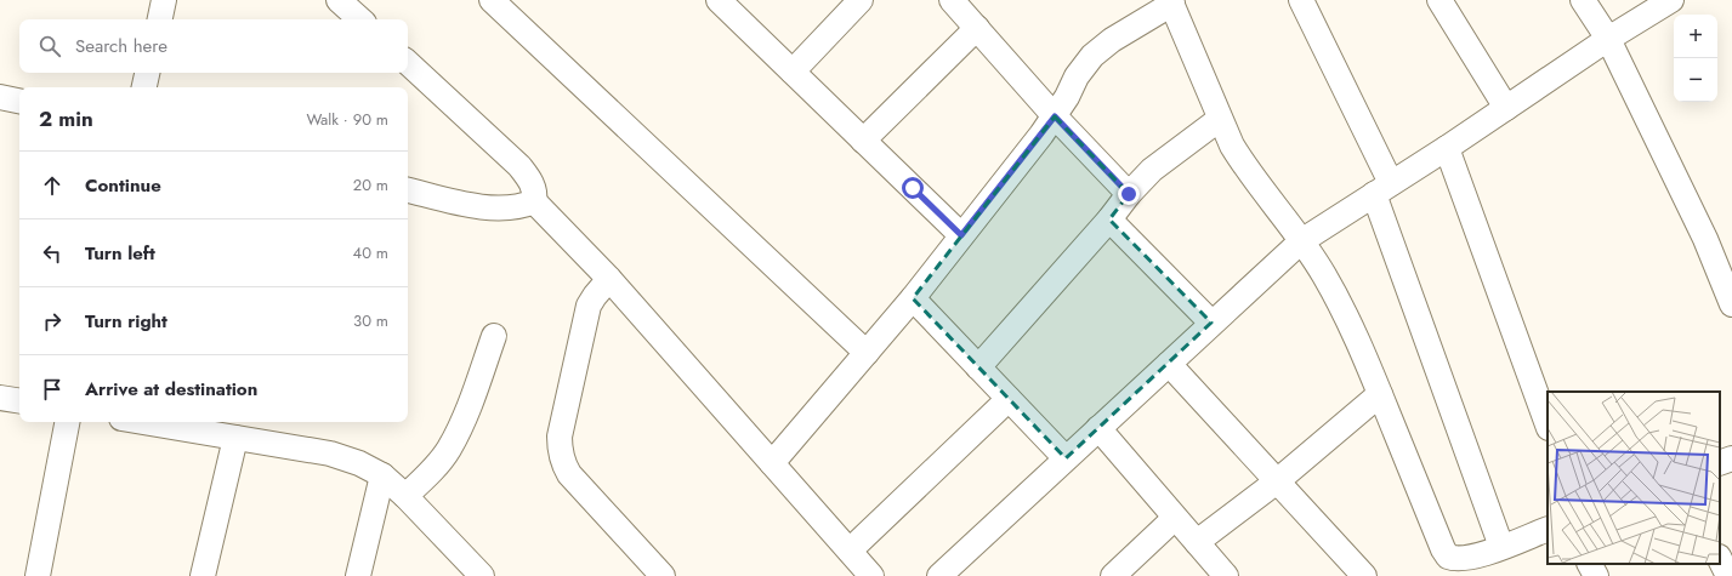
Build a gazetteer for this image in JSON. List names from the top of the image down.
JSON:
{
  "page": {
    "map_buttons": ["+", "−"],
    "search": "Search here",
    "heading": ["2 min", "Walk · 90 m"],
    "list": [
      ["Continue", "20 m"],
      ["Turn left", "40 m"],
      ["Turn right", "30 m"],
      "Arrive at destination"
    ]
  }
}
